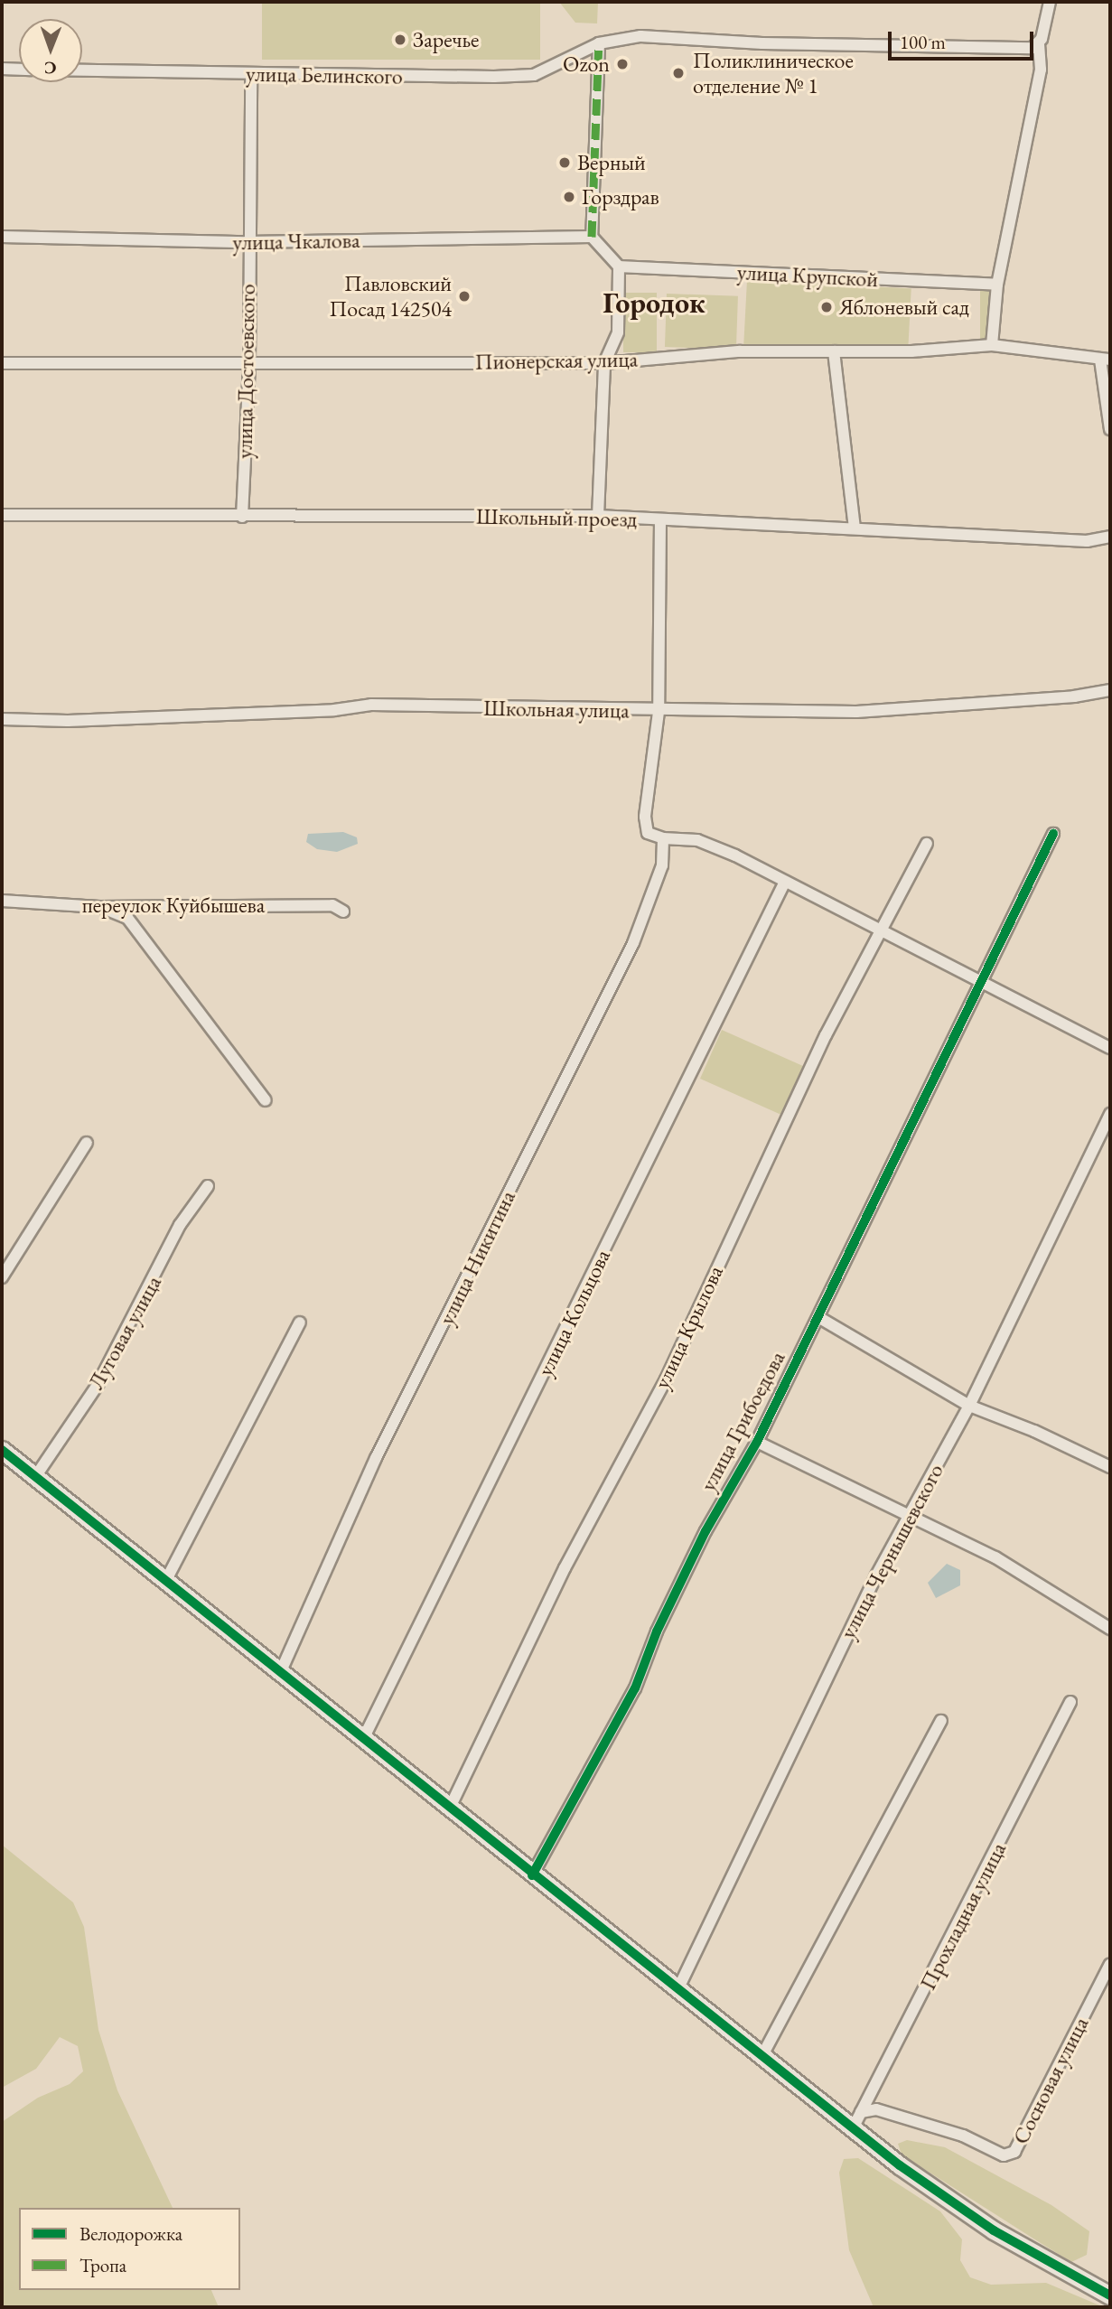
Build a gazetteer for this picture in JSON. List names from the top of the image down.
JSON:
{
  "streets": {
    "street": [
      "улица Белинского",
      "улица Чкалова",
      "улица Крупской",
      "Пионерская улица",
      "улица Достоевского",
      "Школьный проезд",
      "Школьная улица",
      "переулок Куйбышева",
      "улица Никитина",
      "улица Кольцова",
      "улица Крылова",
      "Луговая улица",
      "улица Грибоедова",
      "улица Чернышевского",
      "Прохладная улица",
      "Сосновая улица"
    ]
  },
  "crossings": [
    ["улица Белинского", "улица Достоевского"],
    ["улица Чкалова", "улица Достоевского"],
    ["Пионерская улица", "улица Достоевского"],
    ["улица Достоевского", "Школьный проезд"],
    ["Прохладная улица", "Сосновая улица"]
  ],
  "districts": ["Городок"],
  "places": [
    "Заречье",
    "Ozon",
    "Поликлиническое отделение № 1",
    "Верный",
    "Горздрав",
    "Павловский Посад 142504",
    "Яблоневый сад"
  ],
  "legend": ["Велодорожка", "Тропа"],
  "scale_bar": "100 m",
  "north": "bottom"
}
